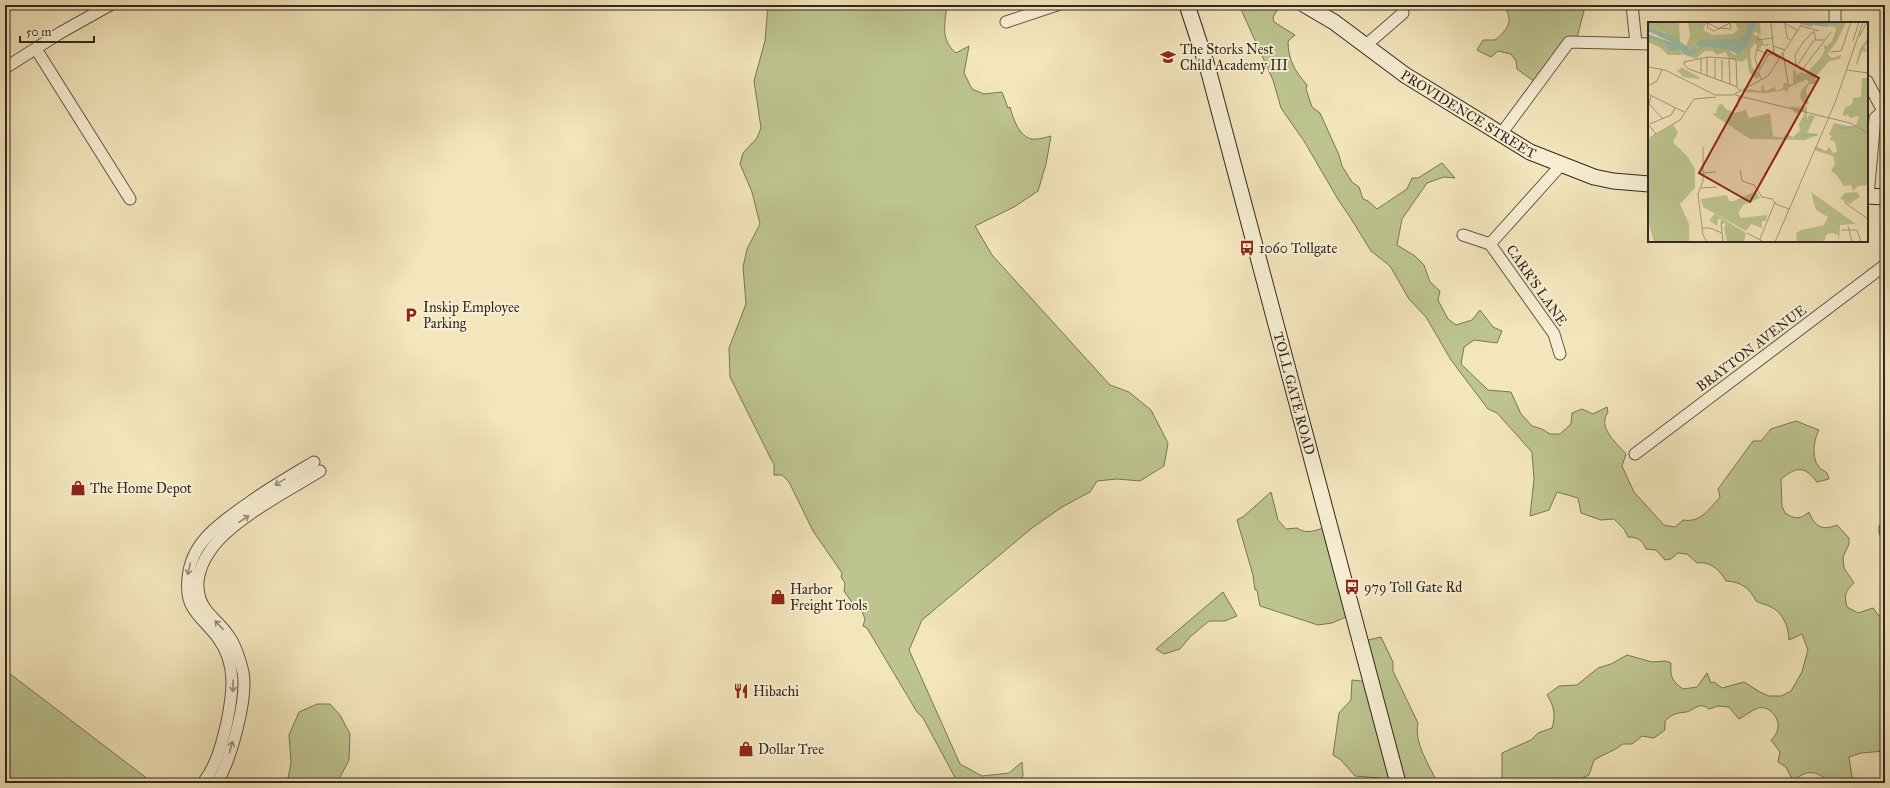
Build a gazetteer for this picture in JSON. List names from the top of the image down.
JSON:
{
  "streets": {
    "main road": ["PROVIDENCE STREET", "TOLL GATE ROAD"],
    "street": ["CARR'S LANE", "BRAYTON AVENUE"]
  },
  "crossings": [
    ["PROVIDENCE STREET", "CARR'S LANE"]
  ],
  "places": {
    "school or university": ["The Storks Nest Child Academy III"],
    "bus stop": ["1060 Tollgate", "979 Toll Gate Rd"],
    "parking": ["Inskip Employee Parking"],
    "shop": ["The Home Depot", "Harbor Freight Tools", "Dollar Tree"],
    "restaurant": ["Hibachi"]
  },
  "scale_bar": "50 m"
}
